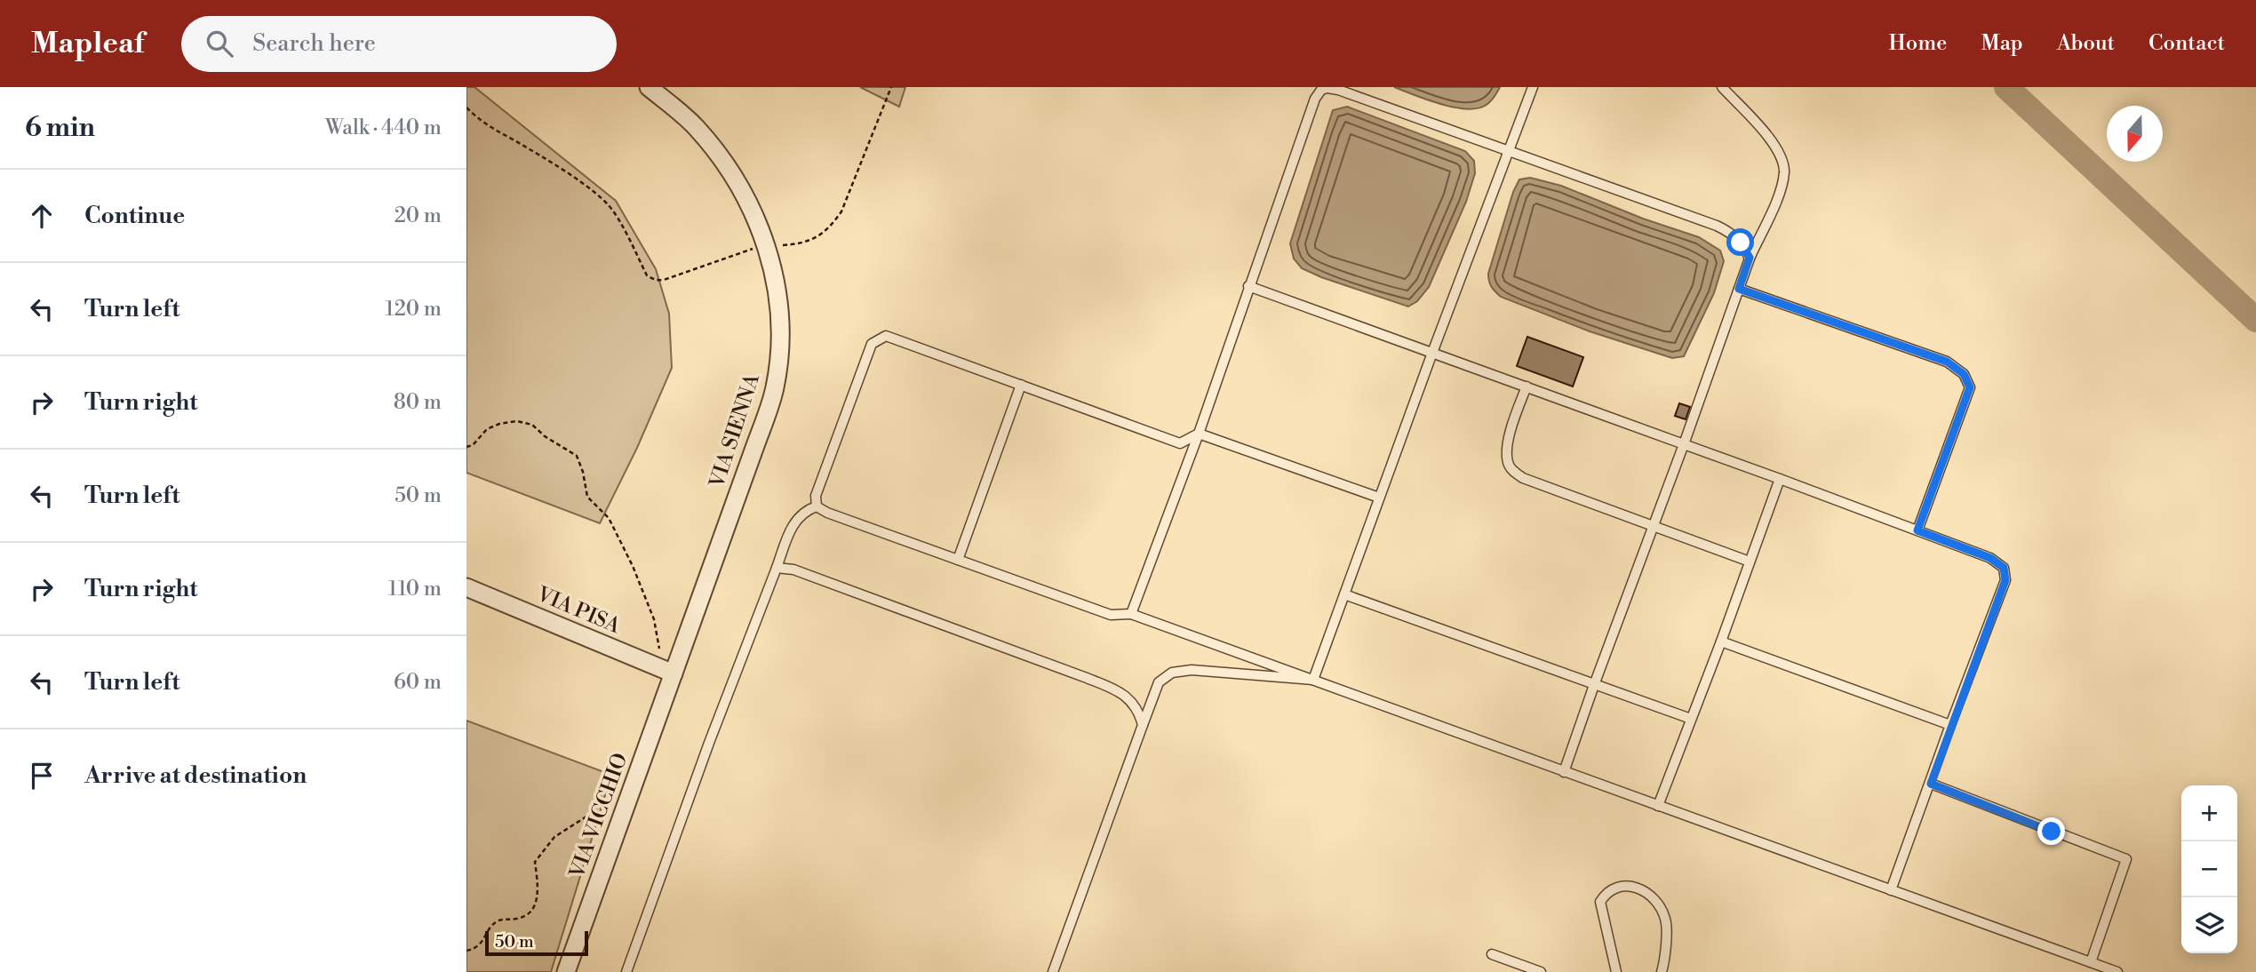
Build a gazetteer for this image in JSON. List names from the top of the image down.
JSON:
{
  "streets": {
    "street": ["VIA SIENNA", "VIA PISA", "VIA VICCHIO"]
  },
  "crossings": [
    ["VIA SIENNA", "VIA PISA"],
    ["VIA SIENNA", "VIA VICCHIO"],
    ["VIA PISA", "VIA VICCHIO"]
  ],
  "scale_bar": "50 m",
  "north": "bottom",
  "page": {
    "header": "Mapleaf",
    "search": "Search here",
    "nav": [
      "Home",
      "Map",
      "About",
      "Contact"
    ],
    "heading": ["6 min", "Walk · 440 m"],
    "list": [
      ["Continue", "20 m"],
      ["Turn left", "120 m"],
      ["Turn right", "80 m"],
      ["Turn left", "50 m"],
      ["Turn right", "110 m"],
      ["Turn left", "60 m"],
      "Arrive at destination"
    ],
    "map_buttons": ["+", "−"],
    "scale": "50 m"
  }
}
